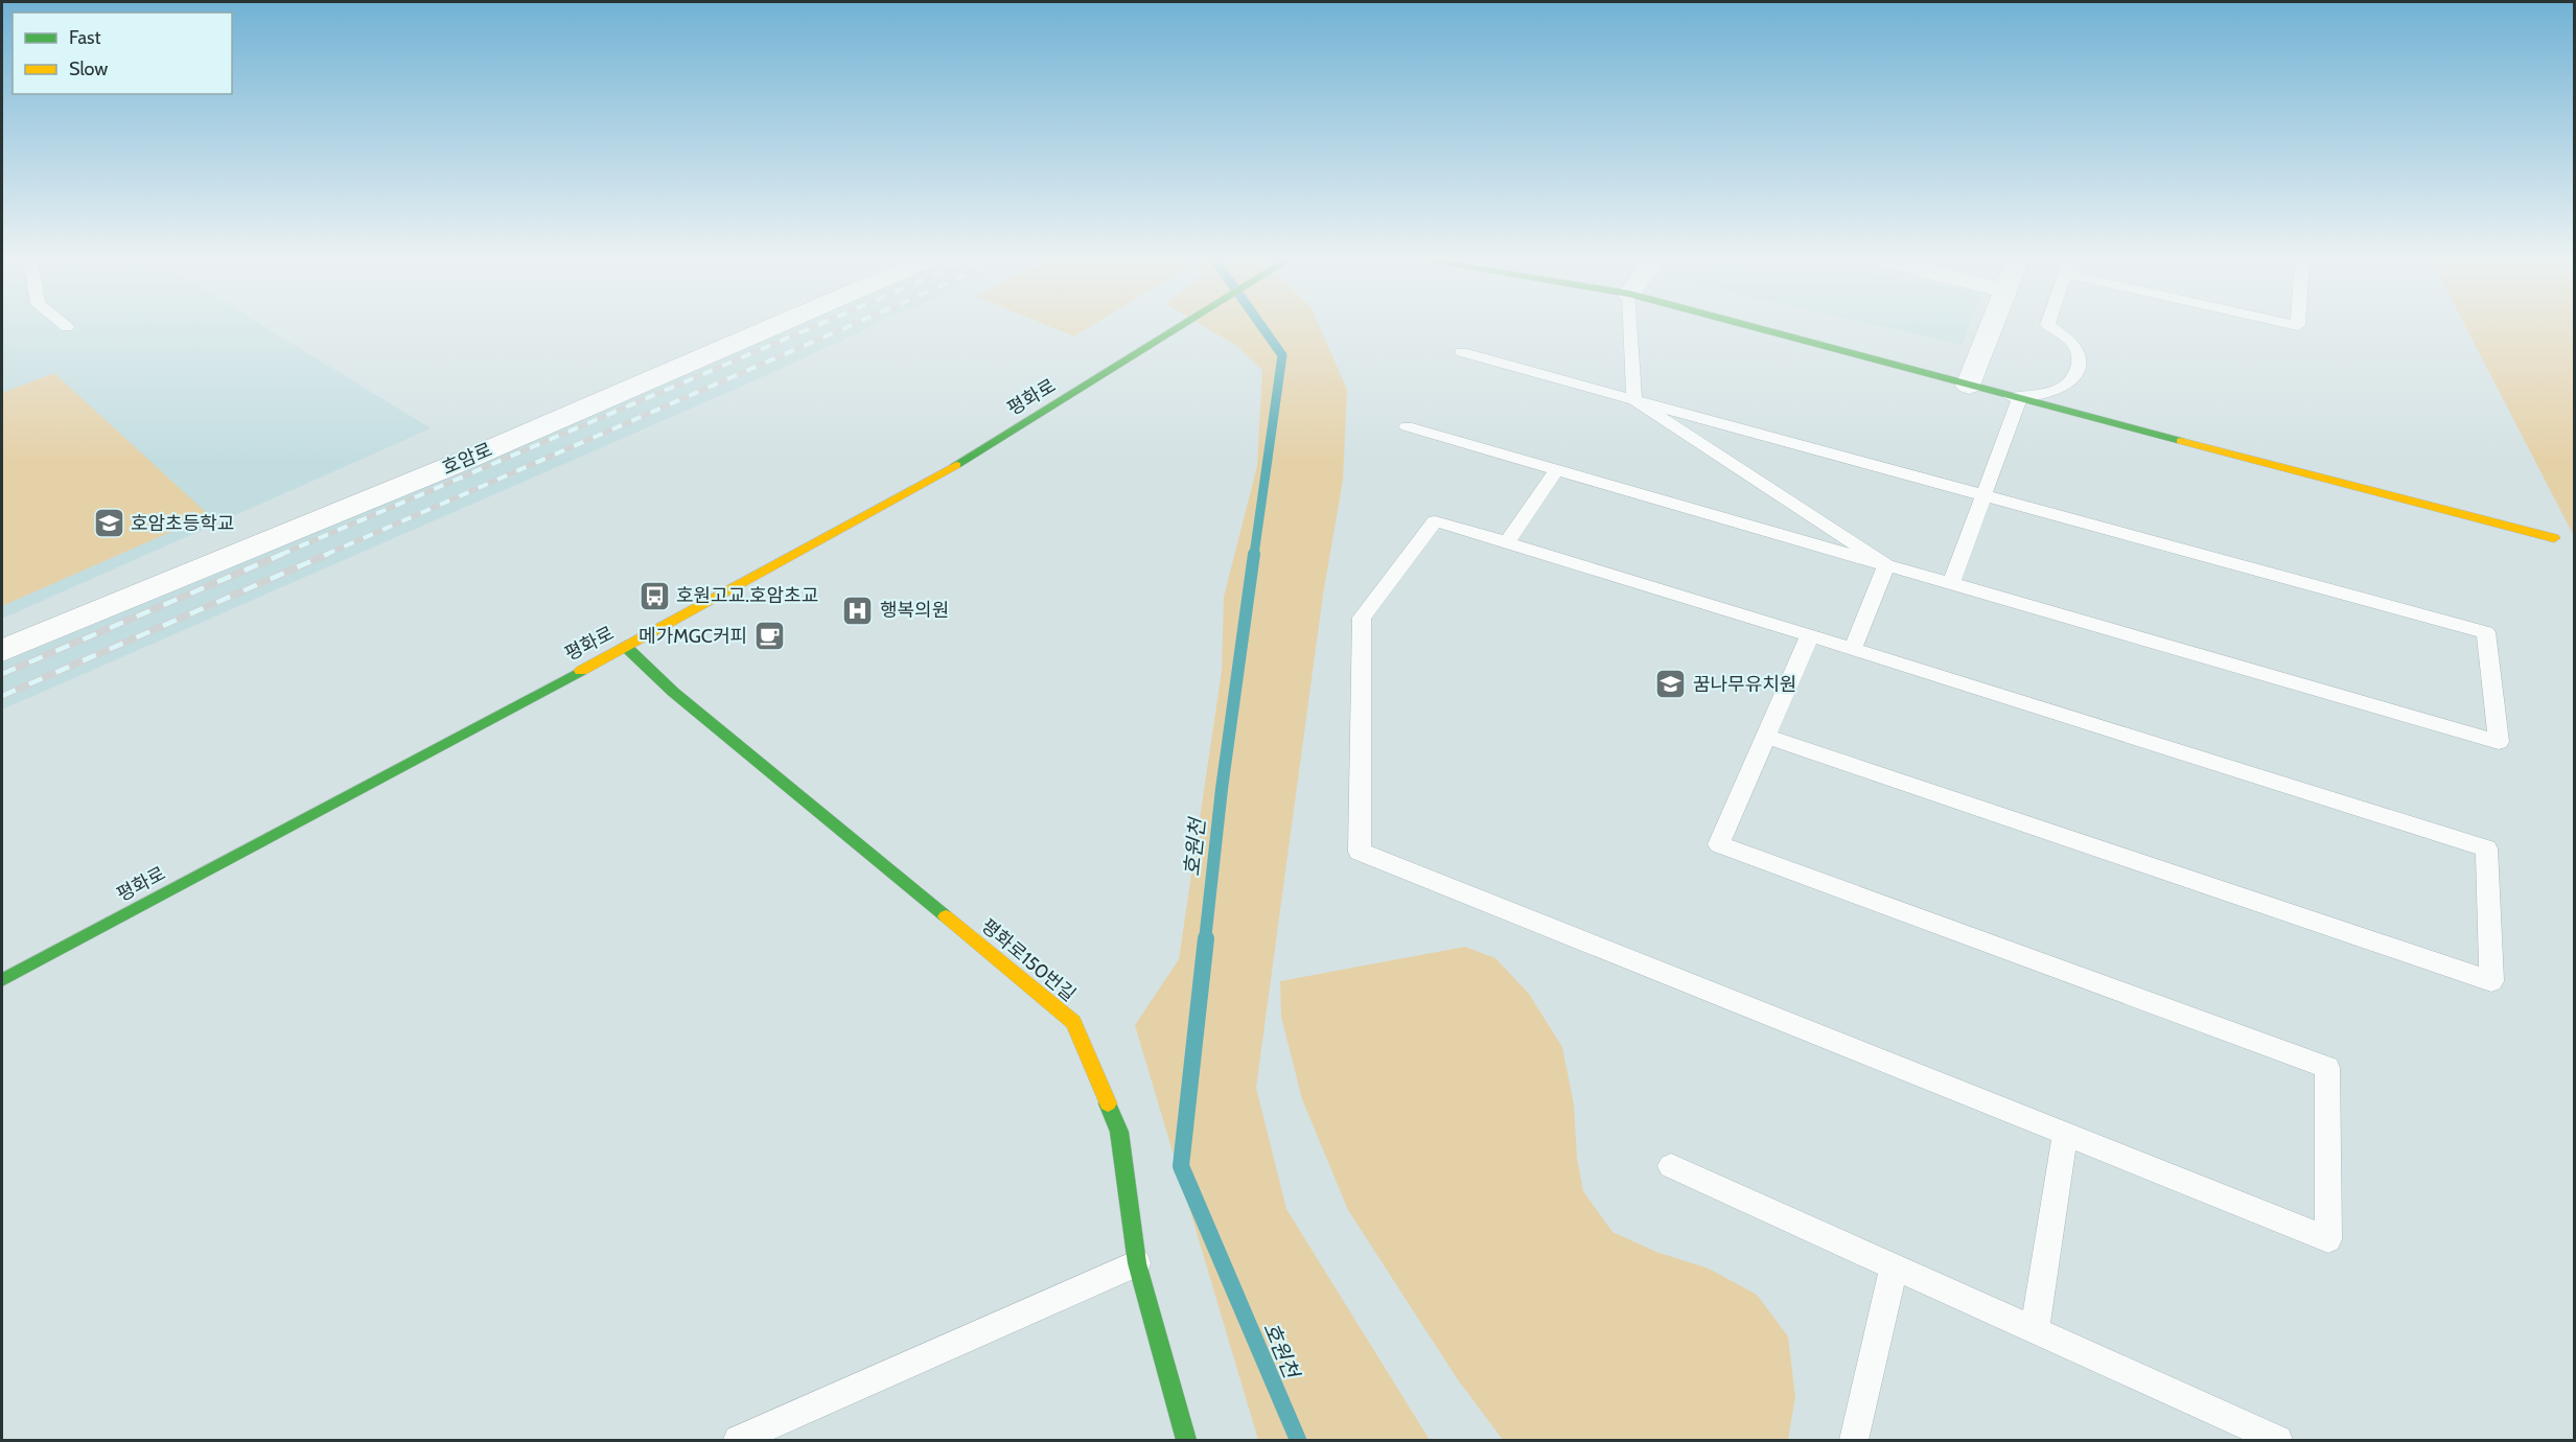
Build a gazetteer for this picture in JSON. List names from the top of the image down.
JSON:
{
  "streets": {
    "street": ["평화로", "호암로", "평화로150번길"]
  },
  "crossings": [
    ["평화로", "평화로150번길"]
  ],
  "water": ["호원천"],
  "places": {
    "school or university": ["호암초등학교", "꿈나무유치원"],
    "bus stop": ["호원고교.호암초교"],
    "hospital": ["행복의원"],
    "cafe": ["메가MGC커피"]
  },
  "legend": ["Fast", "Slow"]
}
